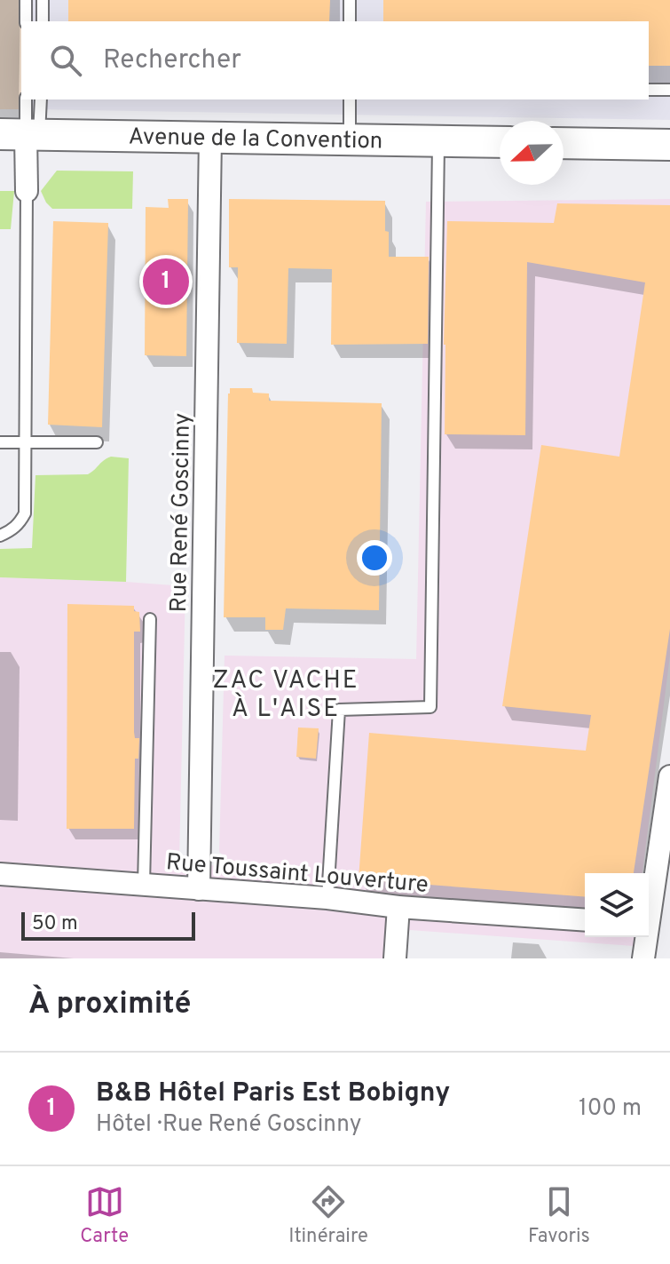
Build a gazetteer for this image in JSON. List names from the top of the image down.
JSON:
{
  "streets": {
    "street": ["Avenue de la Convention", "Rue René Goscinny", "Rue Toussaint Louverture"]
  },
  "crossings": [
    ["Avenue de la Convention", "Rue René Goscinny"],
    ["Rue René Goscinny", "Rue Toussaint Louverture"]
  ],
  "districts": ["ZAC VACHE À L'AISE"],
  "scale_bar": "50 m",
  "north": "left",
  "page": {
    "search": "Rechercher",
    "pins": "1",
    "scale": "50 m",
    "heading": "À proximité",
    "list": [
      {
        "mark": "1",
        "name": "B&B Hôtel Paris Est Bobigny",
        "note": "Hôtel · Rue René Goscinny",
        "value": "100 m"
      }
    ],
    "nav": ["Carte", "Itinéraire", "Favoris"]
  }
}
